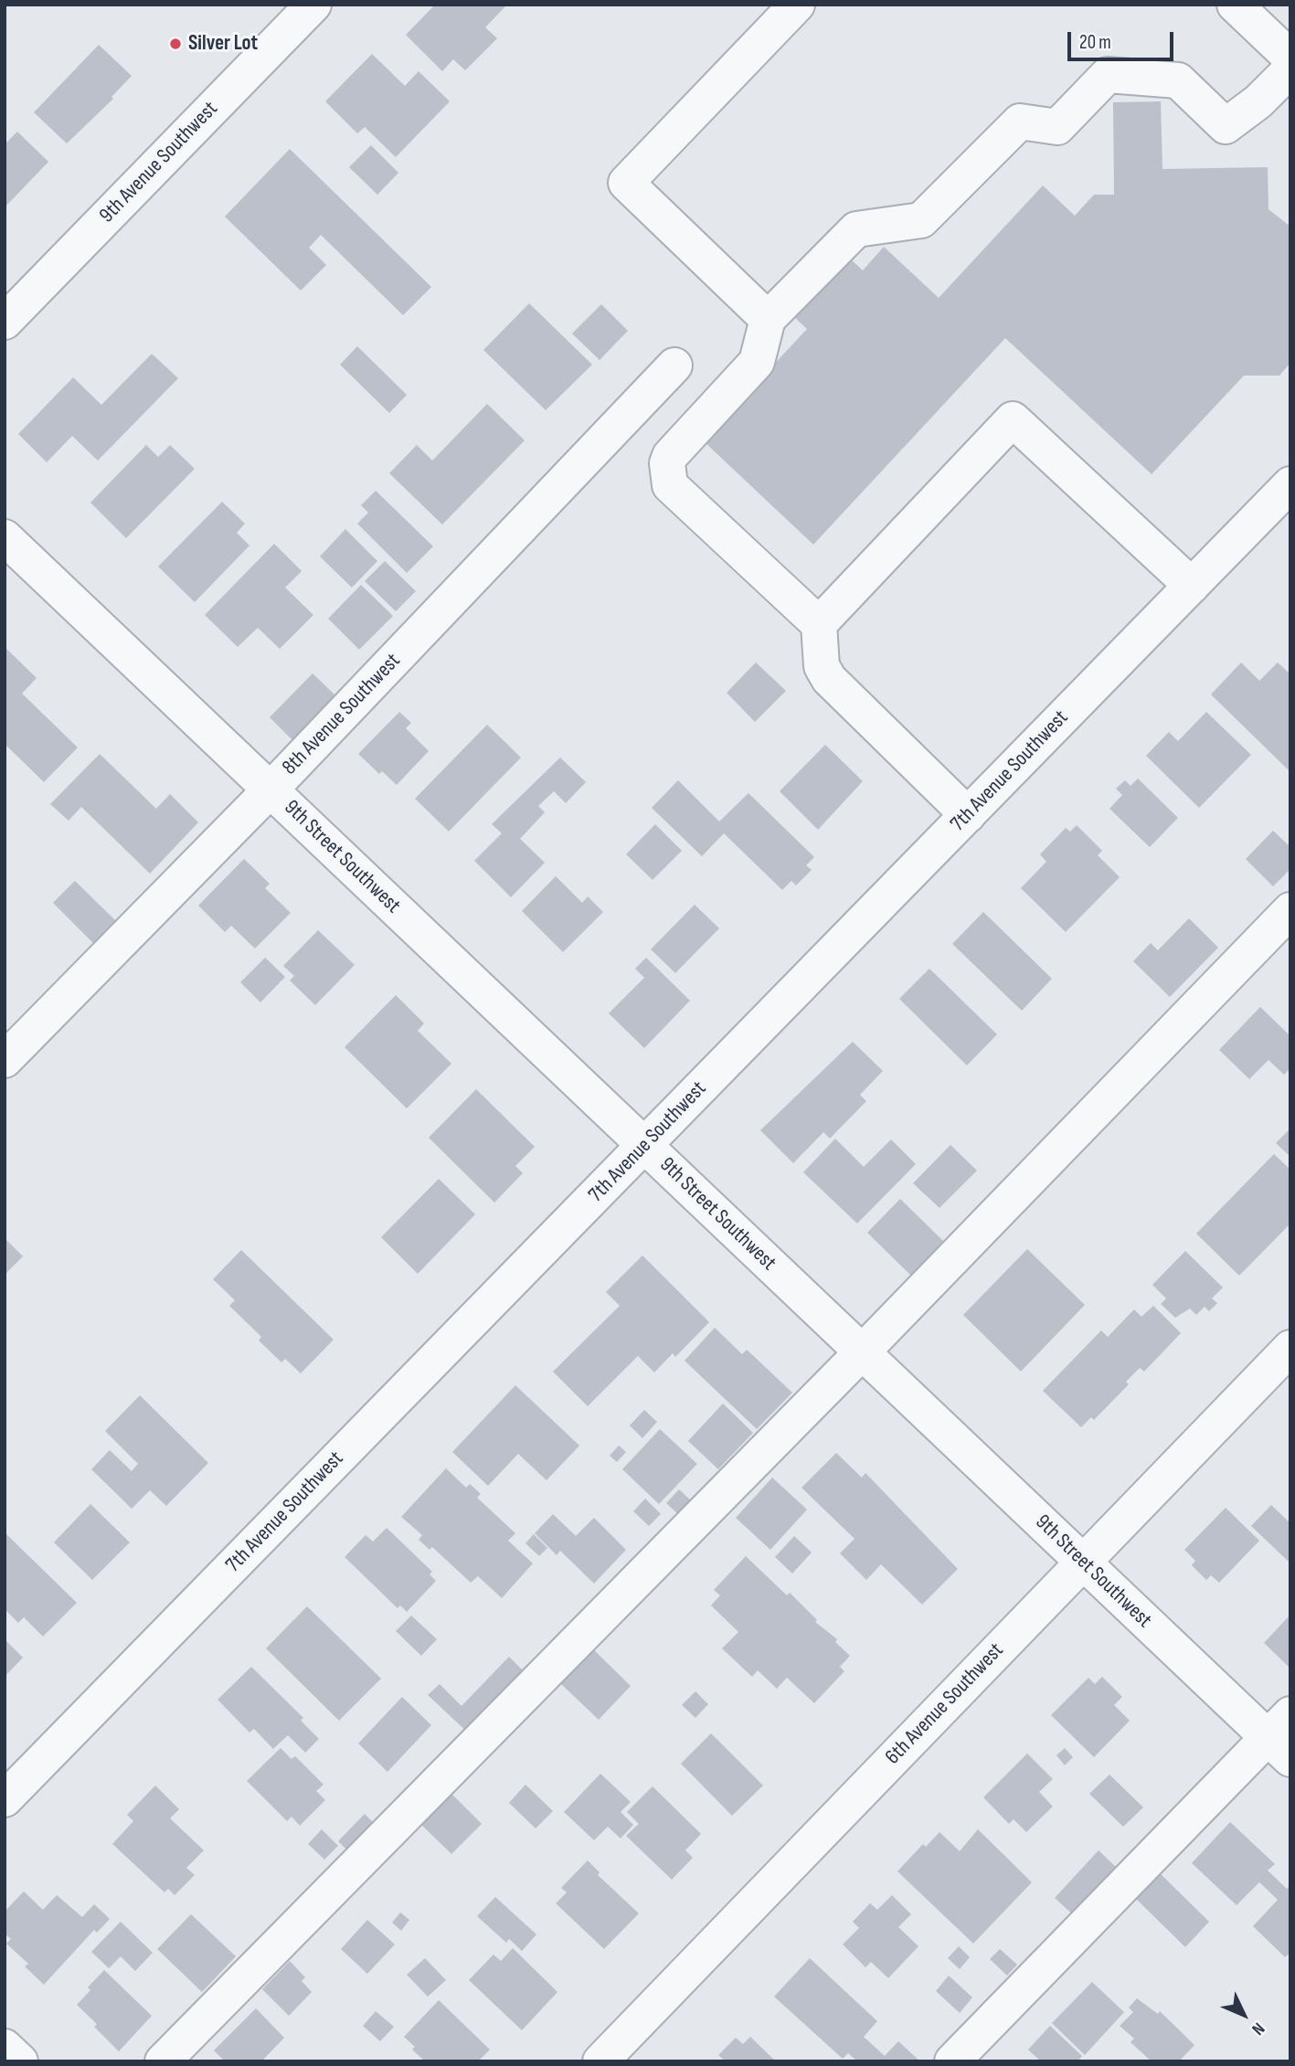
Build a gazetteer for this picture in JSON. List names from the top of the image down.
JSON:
{
  "streets": {
    "street": [
      "9th Avenue Southwest",
      "8th Avenue Southwest",
      "7th Avenue Southwest",
      "9th Street Southwest",
      "6th Avenue Southwest"
    ]
  },
  "crossings": [
    ["8th Avenue Southwest", "9th Street Southwest"],
    ["7th Avenue Southwest", "9th Street Southwest"],
    ["9th Street Southwest", "6th Avenue Southwest"]
  ],
  "places": ["Silver Lot"],
  "scale_bar": "20 m",
  "north": "bottom right"
}
